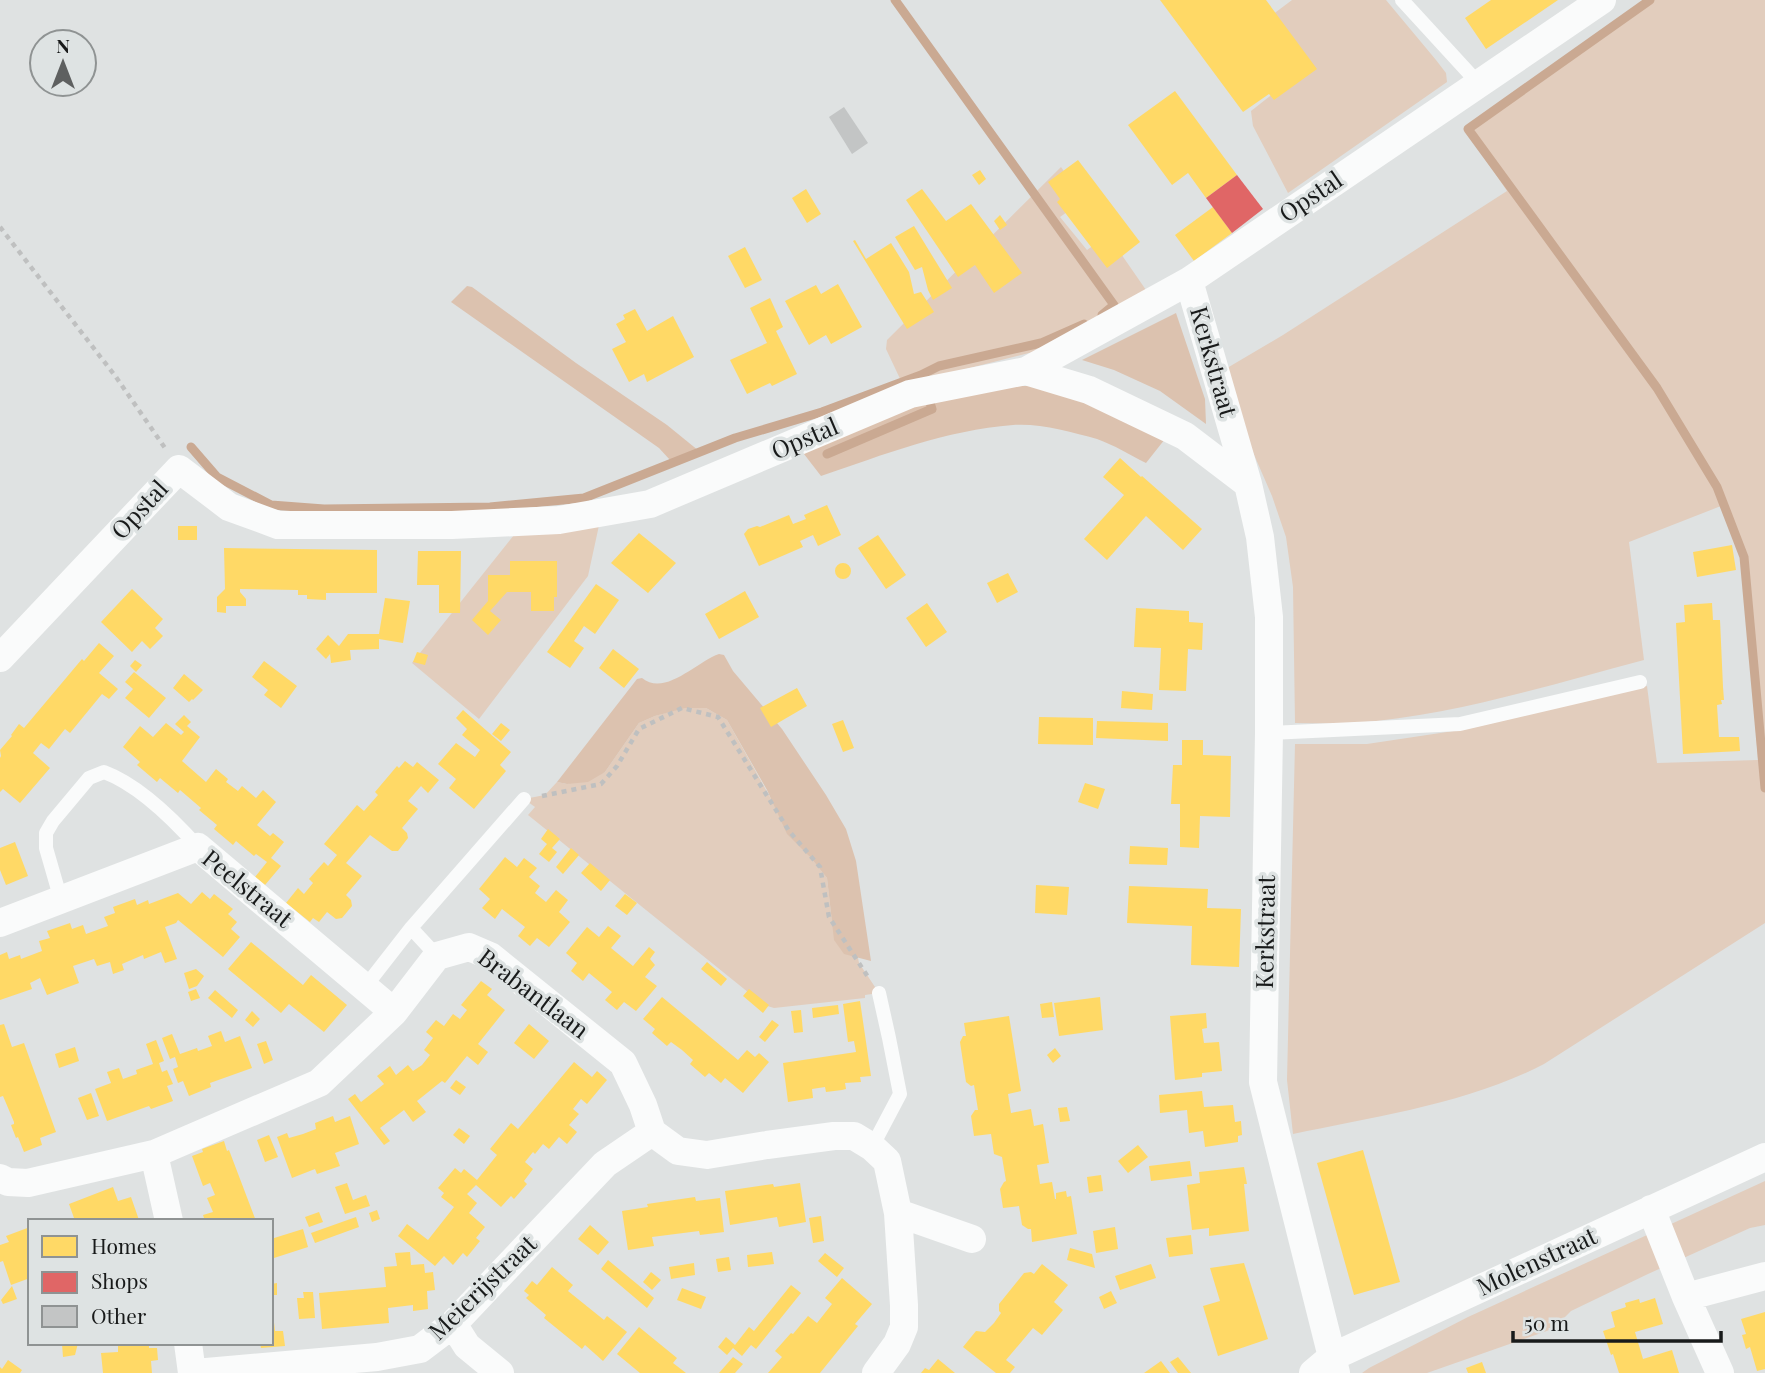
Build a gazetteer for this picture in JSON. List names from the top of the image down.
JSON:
{
  "streets": {
    "street": [
      "Opstal",
      "Kerkstraat",
      "Peelstraat",
      "Brabantlaan",
      "Molenstraat",
      "Meierijstraat"
    ]
  },
  "crossings": [
    ["Opstal", "Kerkstraat"],
    ["Kerkstraat", "Molenstraat"],
    ["Peelstraat", "Brabantlaan"],
    ["Brabantlaan", "Meierijstraat"]
  ],
  "legend": ["Homes", "Shops", "Other"],
  "scale_bar": "50 m",
  "north": "top"
}
